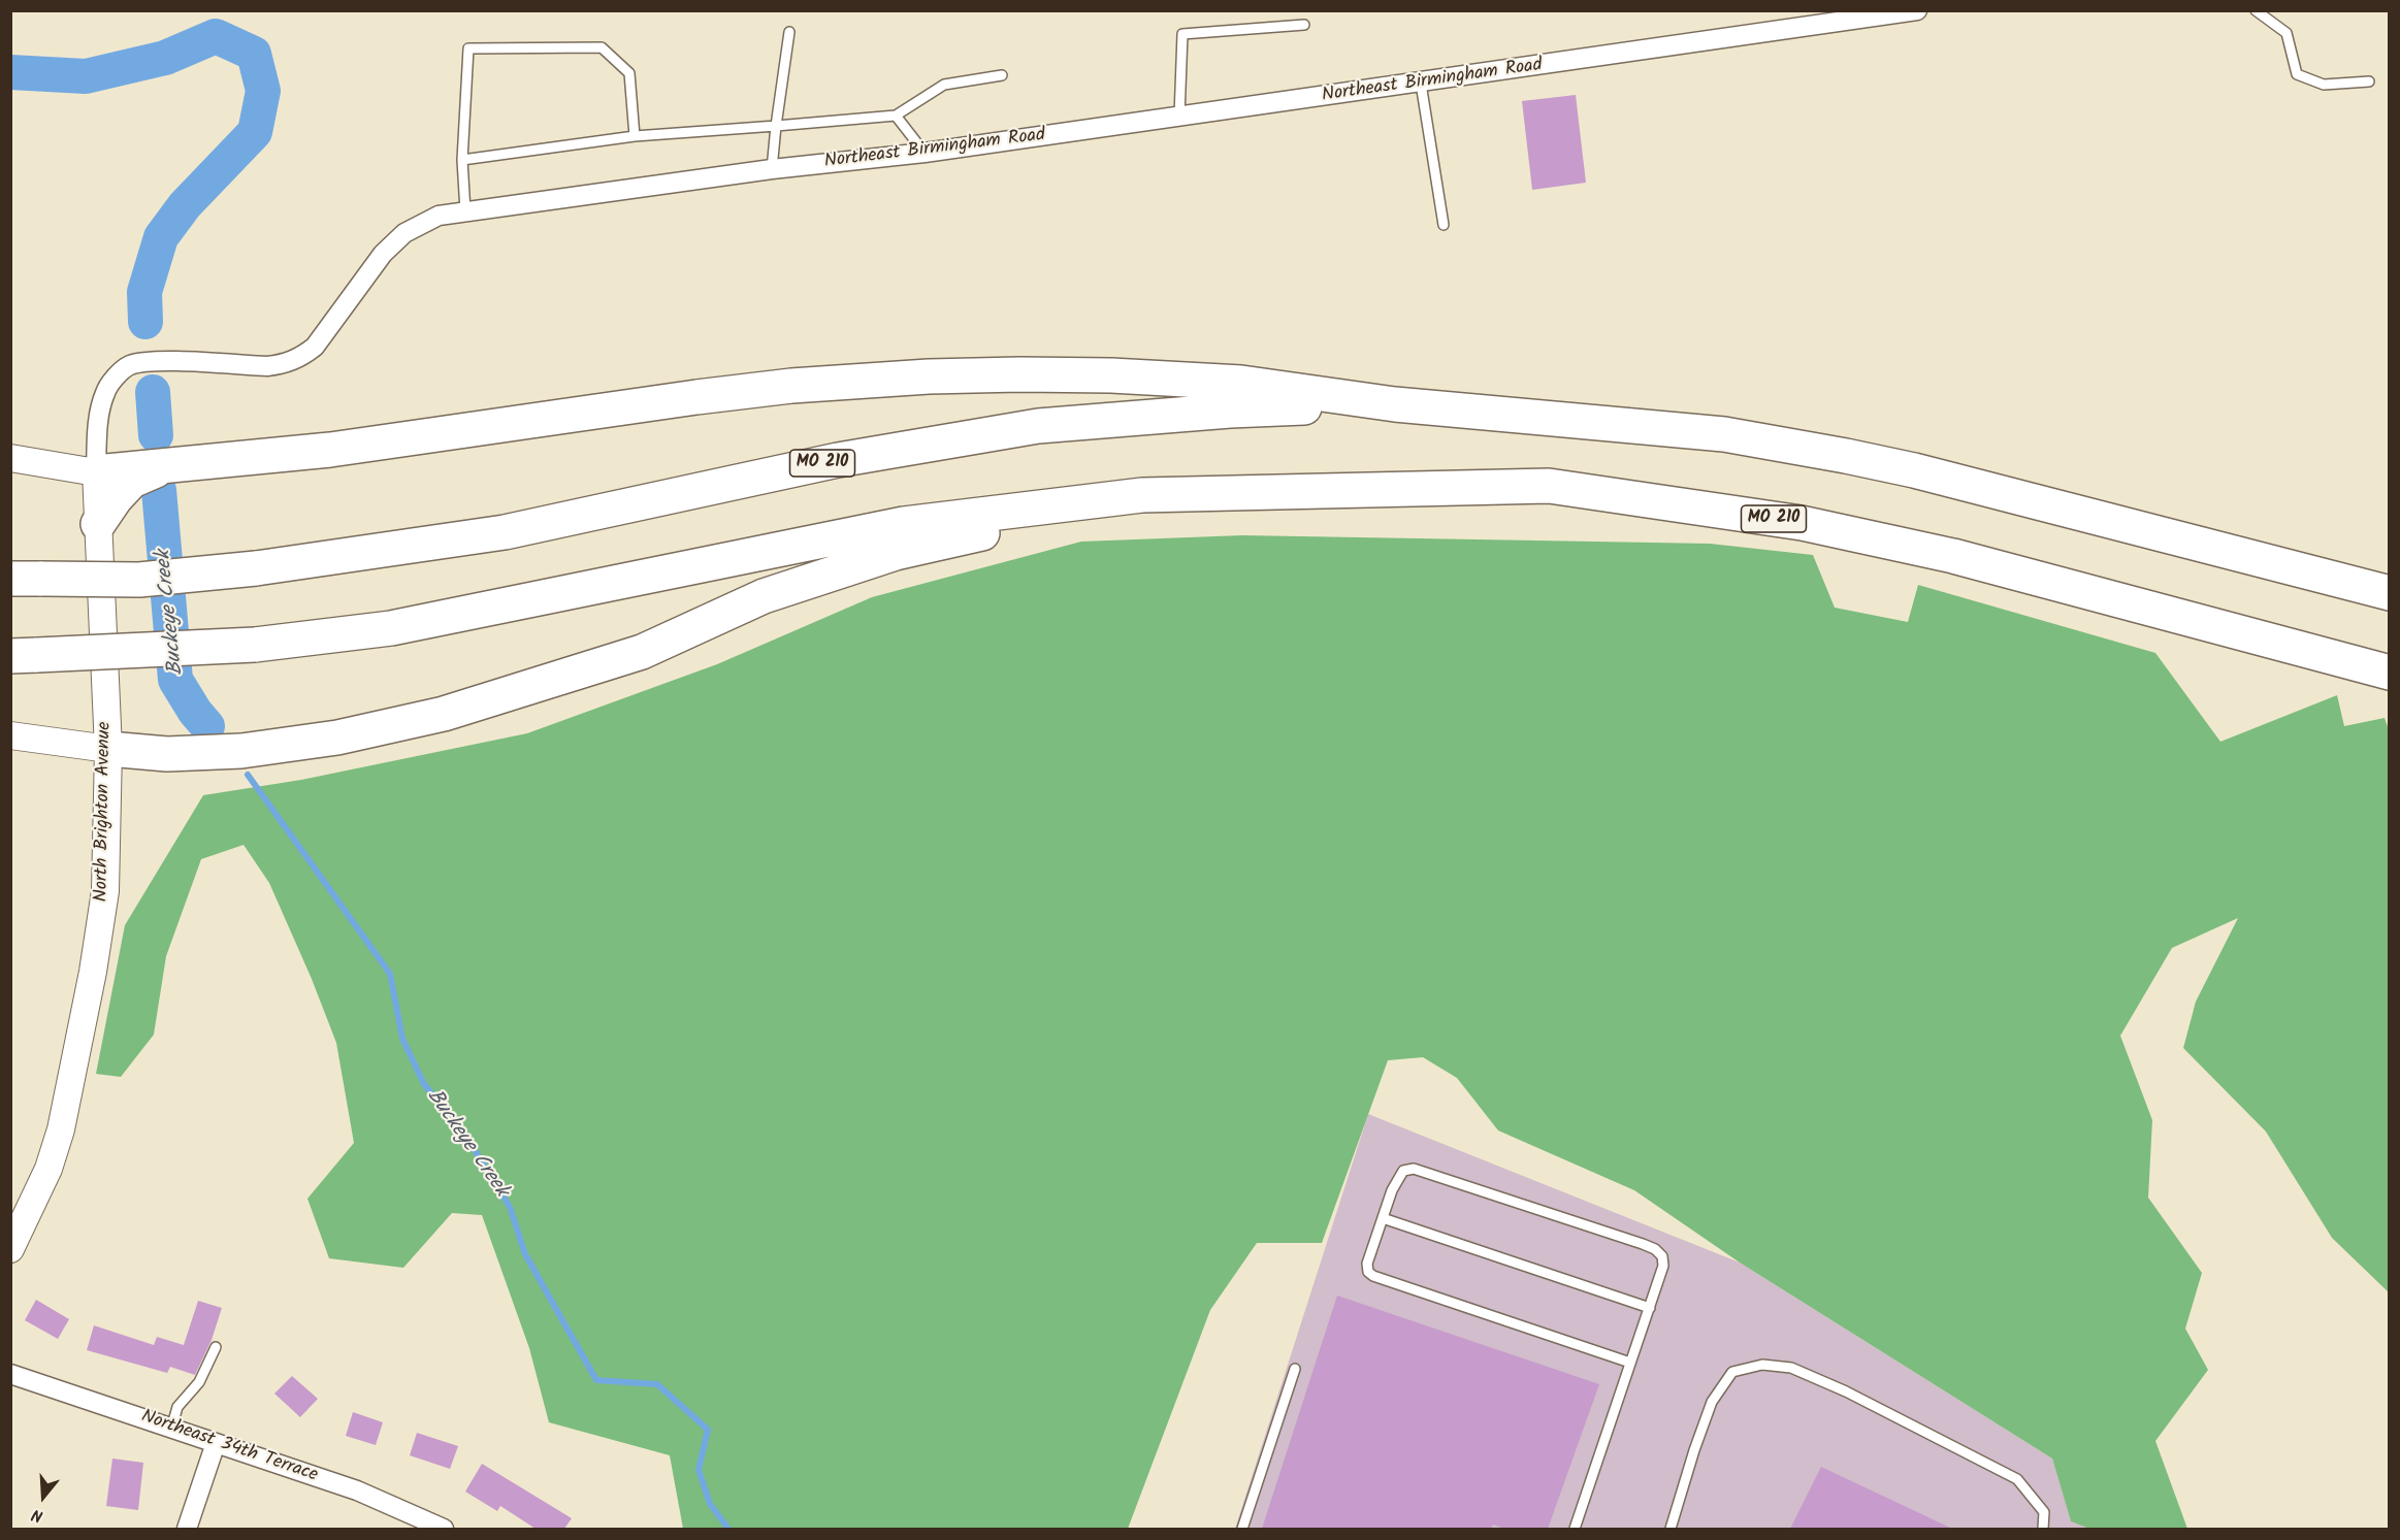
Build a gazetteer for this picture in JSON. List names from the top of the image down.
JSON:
{
  "streets": {
    "highway": ["MO 210"],
    "main road": ["North Brighton Avenue"],
    "street": ["Northeast Birmingham Road", "Northeast 34th Terrace"]
  },
  "crossings": [
    ["Northeast Birmingham Road", "North Brighton Avenue"]
  ],
  "water": ["Buckeye Creek"],
  "north": "bottom"
}
